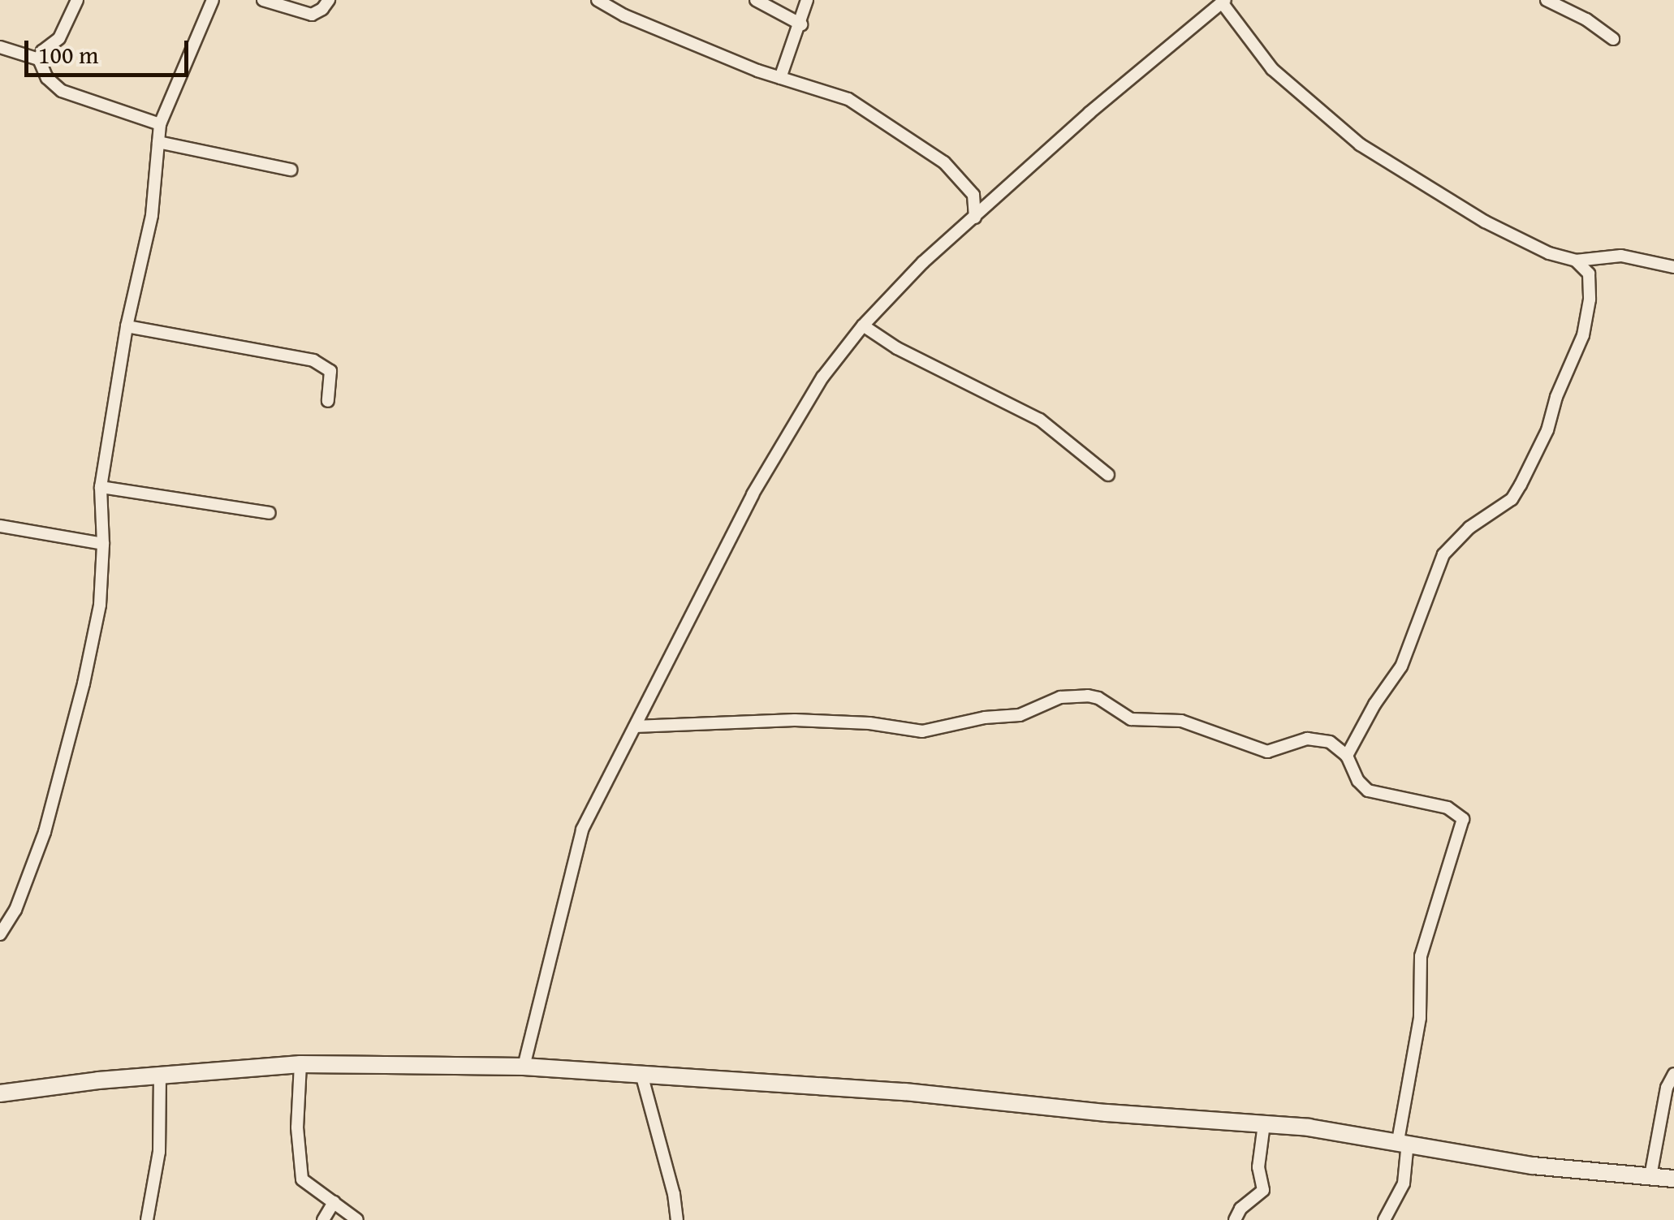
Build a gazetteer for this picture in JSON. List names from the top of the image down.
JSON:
{
  "scale_bar": "100 m"
}
